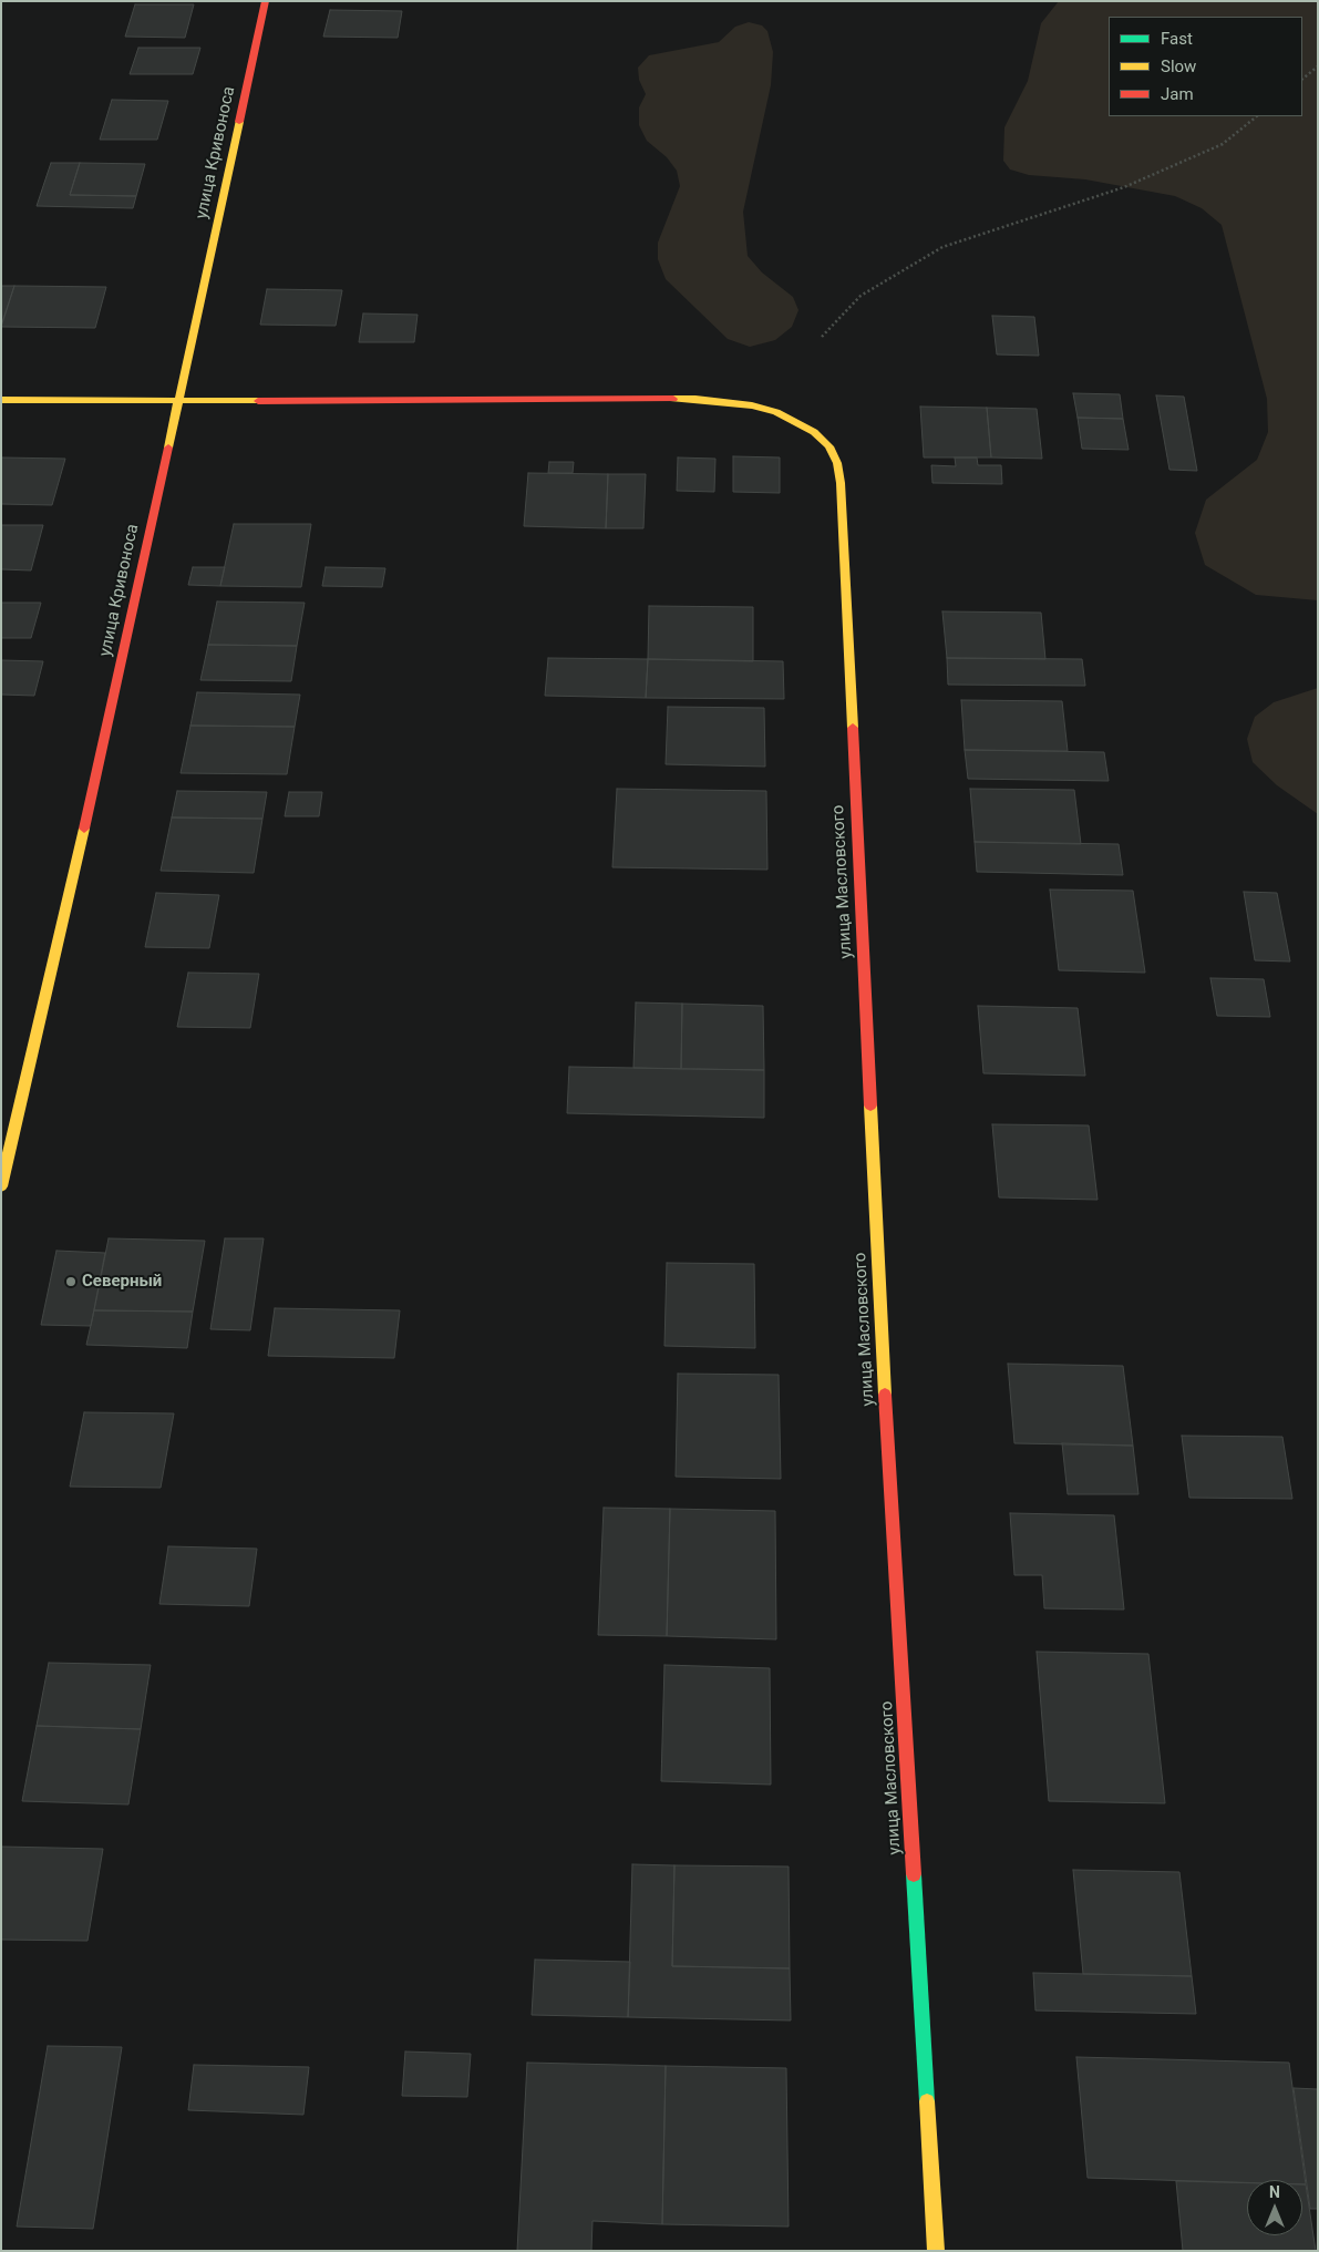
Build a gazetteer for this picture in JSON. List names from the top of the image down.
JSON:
{
  "streets": {
    "street": ["улица Кривоноса", "улица Масловского"]
  },
  "crossings": [
    ["улица Кривоноса", "улица Масловского"]
  ],
  "places": ["Северный"],
  "legend": ["Fast", "Slow", "Jam"],
  "north": "top"
}
